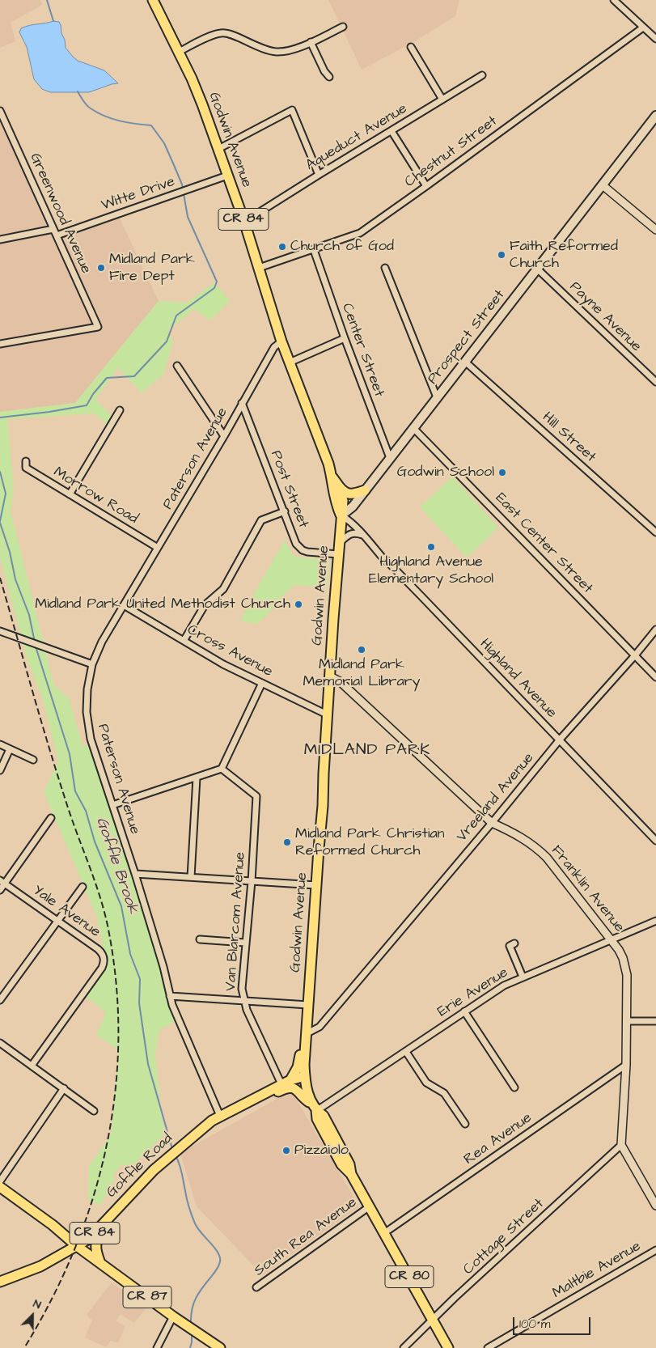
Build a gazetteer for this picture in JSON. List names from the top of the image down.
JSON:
{
  "streets": {
    "main road": [
      "Godwin Avenue",
      "CR 84",
      "Prospect Street",
      "Goffle Road",
      "CR 80",
      "CR 87"
    ],
    "street": [
      "Aqueduct Avenue",
      "Chestnut Street",
      "Witte Drive",
      "Greenwood Avenue",
      "Payne Avenue",
      "Center Street",
      "Hill Street",
      "Paterson Avenue",
      "Post Street",
      "Morrow Road",
      "East Center Street",
      "Cross Avenue",
      "Highland Avenue",
      "Vreeland Avenue",
      "Franklin Avenue",
      "Yale Avenue",
      "Van Blarcom Avenue",
      "Erie Avenue",
      "Rea Avenue",
      "South Rea Avenue",
      "Cottage Street",
      "Maltbie Avenue"
    ]
  },
  "crossings": [
    ["Aqueduct Avenue", "Godwin Avenue"],
    ["Godwin Avenue", "Chestnut Street"],
    ["Godwin Avenue", "Witte Drive"],
    ["Godwin Avenue", "Prospect Street"],
    ["Godwin Avenue", "Paterson Avenue"],
    ["Godwin Avenue", "Post Street"],
    ["Godwin Avenue", "Cross Avenue"],
    ["Godwin Avenue", "Highland Avenue"],
    ["Godwin Avenue", "Vreeland Avenue"],
    ["Godwin Avenue", "Franklin Avenue"],
    ["Godwin Avenue", "Erie Avenue"],
    ["Godwin Avenue", "Rea Avenue"],
    ["Godwin Avenue", "Goffle Road"],
    ["Godwin Avenue", "South Rea Avenue"],
    ["Godwin Avenue", "Cottage Street"],
    ["Chestnut Street", "Center Street"],
    ["Witte Drive", "Greenwood Avenue"],
    ["Payne Avenue", "Prospect Street"],
    ["Prospect Street", "Center Street"],
    ["Prospect Street", "Hill Street"],
    ["Prospect Street", "East Center Street"],
    ["Prospect Street", "Highland Avenue"],
    ["Paterson Avenue", "Post Street"],
    ["Paterson Avenue", "Morrow Road"],
    ["Paterson Avenue", "Cross Avenue"],
    ["Paterson Avenue", "Goffle Road"],
    ["East Center Street", "Vreeland Avenue"],
    ["Highland Avenue", "Vreeland Avenue"],
    ["Vreeland Avenue", "Franklin Avenue"],
    ["Franklin Avenue", "Erie Avenue"],
    ["Franklin Avenue", "Rea Avenue"],
    ["Franklin Avenue", "Cottage Street"],
    ["Van Blarcom Avenue", "Goffle Road"],
    ["Goffle Road", "CR 87"]
  ],
  "districts": ["MIDLAND PARK"],
  "water": ["Goffle Brook"],
  "places": [
    "Church of God",
    "Faith Reformed Church",
    "Midland Park Fire Dept",
    "Godwin School",
    "Highland Avenue Elementary School",
    "Midland Park United Methodist Church",
    "Midland Park Memorial Library",
    "Midland Park Christian Reformed Church",
    "Pizzaiolo"
  ],
  "scale_bar": "100 m",
  "north": "top right"
}
